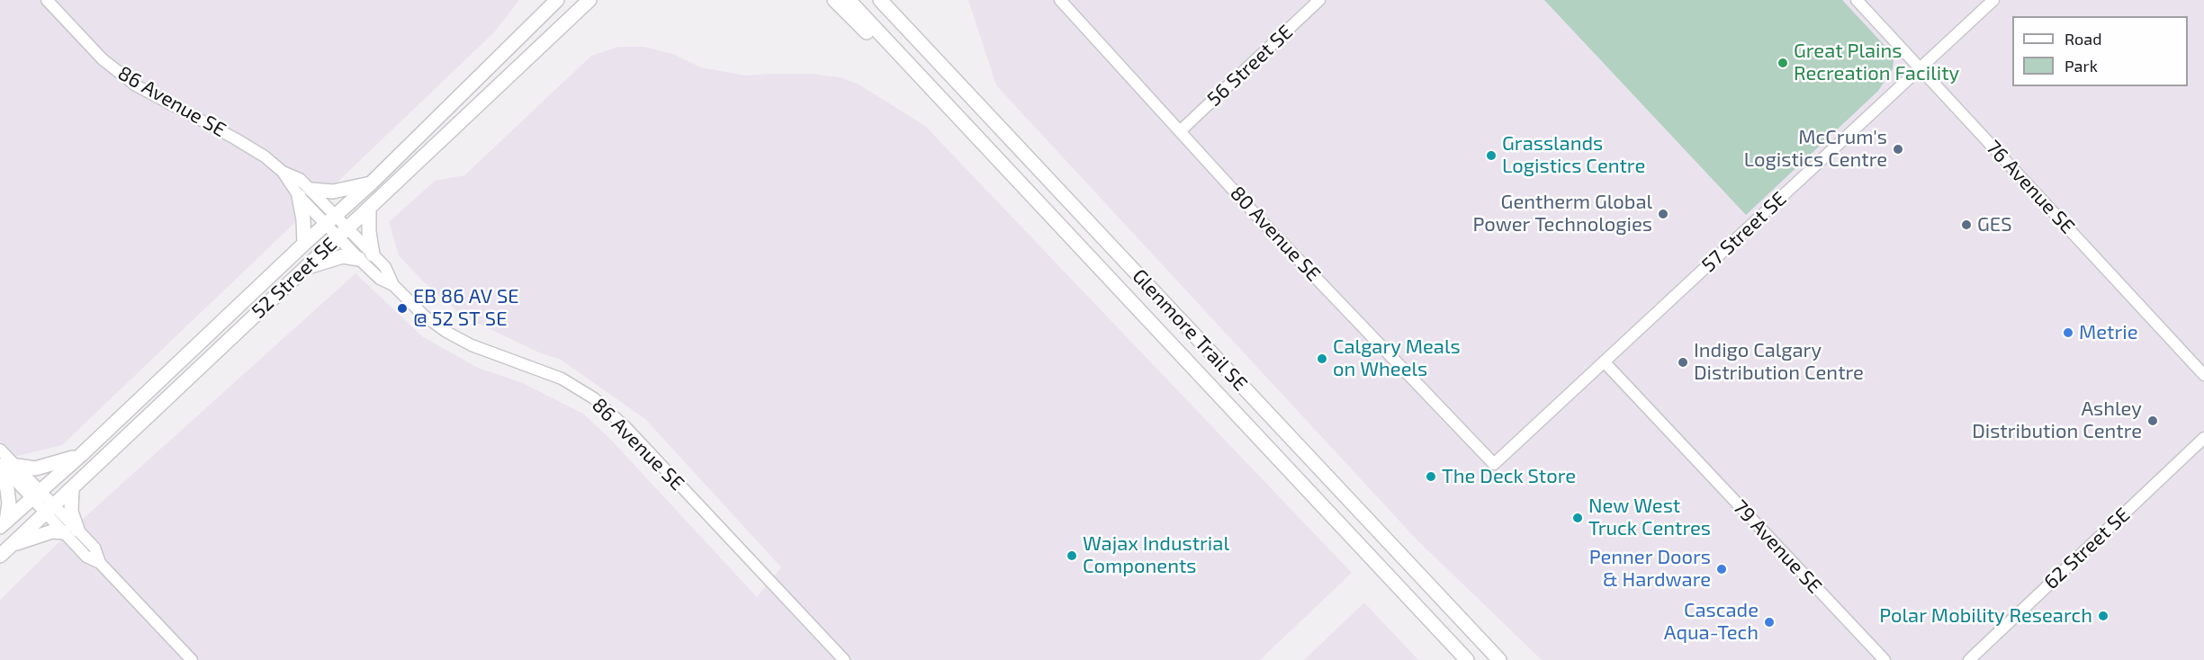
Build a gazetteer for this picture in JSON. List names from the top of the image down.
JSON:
{
  "streets": {
    "main road": ["52 Street SE", "Glenmore Trail SE"],
    "street": [
      "56 Street SE",
      "86 Avenue SE",
      "76 Avenue SE",
      "57 Street SE",
      "80 Avenue SE",
      "79 Avenue SE",
      "62 Street SE"
    ]
  },
  "crossings": [
    ["56 Street SE", "80 Avenue SE"],
    ["86 Avenue SE", "52 Street SE"],
    ["76 Avenue SE", "57 Street SE"],
    ["57 Street SE", "80 Avenue SE"],
    ["57 Street SE", "79 Avenue SE"]
  ],
  "places": [
    "Great Plains Recreation Facility",
    "McCrum's Logistics Centre",
    "Grasslands Logistics Centre",
    "Gentherm Global Power Technologies",
    "GES",
    "EB 86 AV SE @ 52 ST SE",
    "Metrie",
    "Calgary Meals on Wheels",
    "Indigo Calgary Distribution Centre",
    "Ashley Distribution Centre",
    "The Deck Store",
    "New West Truck Centres",
    "Wajax Industrial Components",
    "Penner Doors & Hardware",
    "Polar Mobility Research",
    "Cascade Aqua-Tech"
  ],
  "legend": ["Road", "Park"]
}
